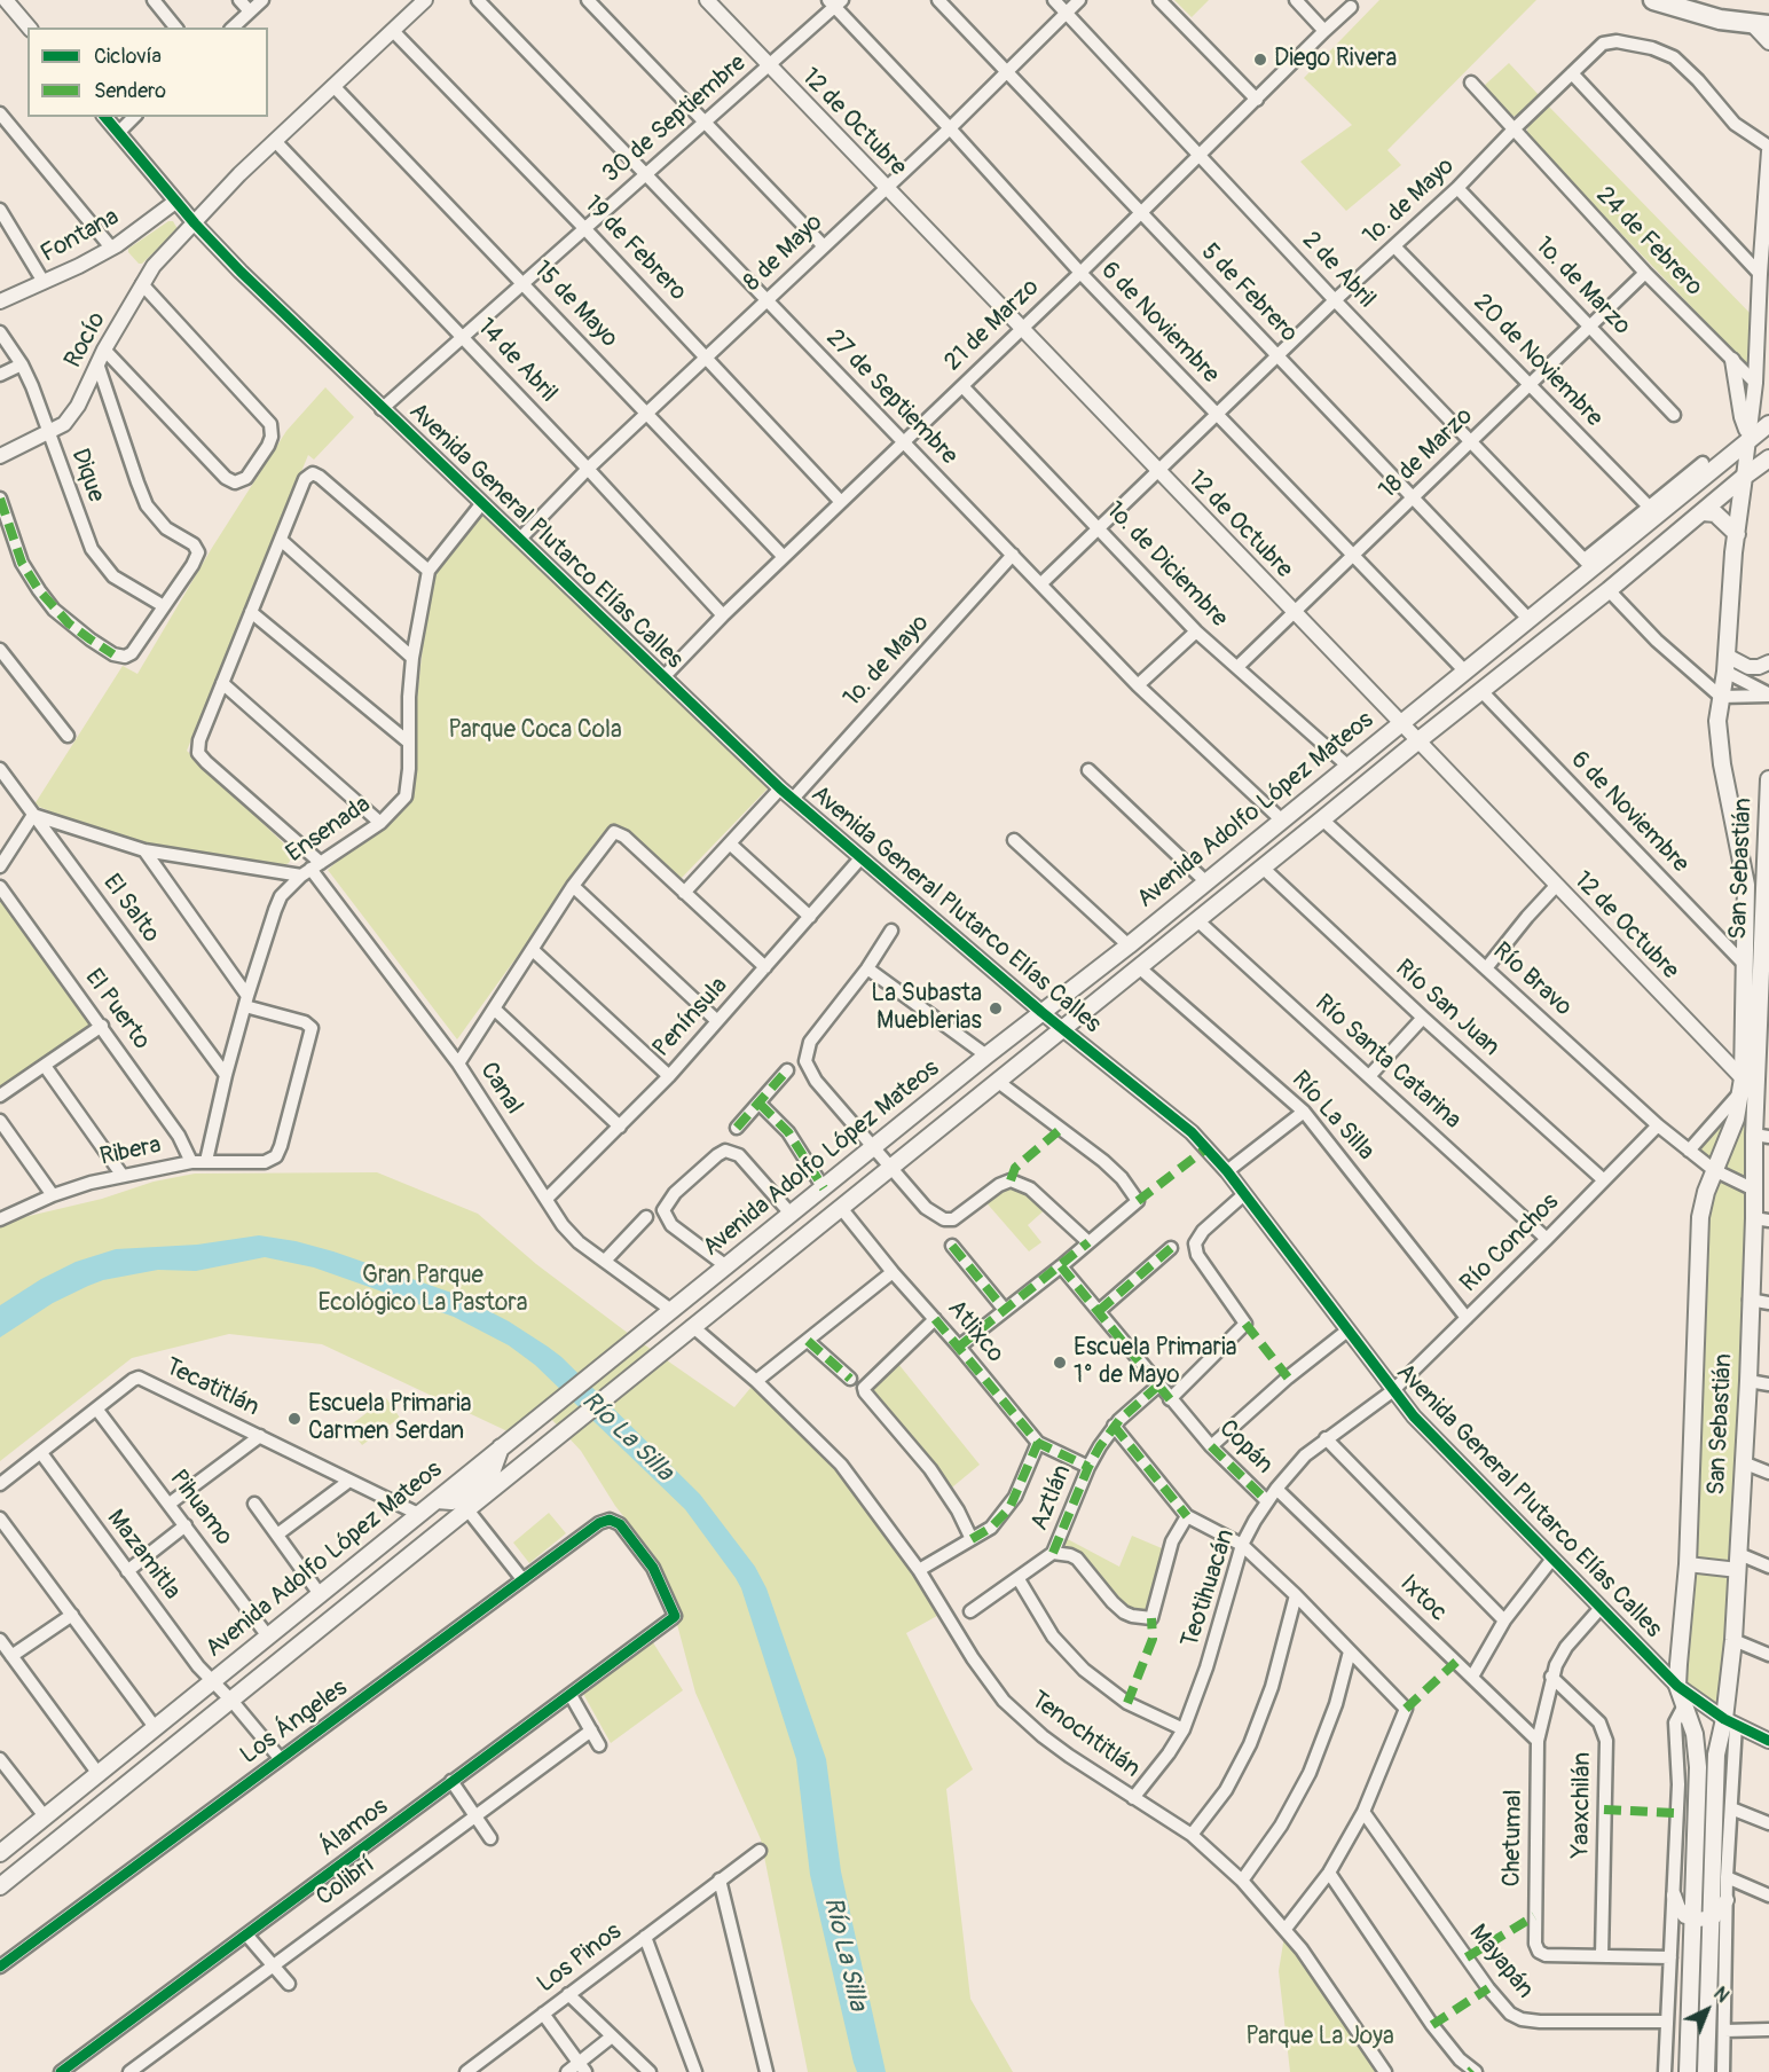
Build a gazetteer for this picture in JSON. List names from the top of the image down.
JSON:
{
  "streets": {
    "main road": ["Avenida Adolfo López Mateos", "San Sebastián"],
    "street": [
      "30 de Septiembre",
      "12 de Octubre",
      "1o. de Mayo",
      "Fontana",
      "24 de Febrero",
      "19 de Febrero",
      "8 de Mayo",
      "2 de Abril",
      "1o. de Marzo",
      "5 de Febrero",
      "15 de Mayo",
      "6 de Noviembre",
      "21 de Marzo",
      "Rocío",
      "14 de Abril",
      "20 de Noviembre",
      "27 de Septiembre",
      "18 de Marzo",
      "Dique",
      "Avenida General Plutarco Elías Calles",
      "1o. de Diciembre",
      "Ensenada",
      "El Salto",
      "Río Bravo",
      "Río San Juan",
      "El Puerto",
      "Península",
      "Río Santa Catarina",
      "Canal",
      "Río La Silla",
      "Ribera",
      "Río Conchos",
      "Atlixco",
      "Tecatitlán",
      "Copán",
      "Aztlán",
      "Pihuamo",
      "Mazamitla",
      "Teotihuacán",
      "Ixtoc",
      "Los Ángeles",
      "Tenochtitlán",
      "Yaaxchilán",
      "Álamos",
      "Chetumal",
      "Colibrí",
      "Los Pinos",
      "Mayapán"
    ]
  },
  "crossings": [
    ["30 de Septiembre", "12 de Octubre"],
    ["30 de Septiembre", "19 de Febrero"],
    ["30 de Septiembre", "15 de Mayo"],
    ["30 de Septiembre", "6 de Noviembre"],
    ["30 de Septiembre", "14 de Abril"],
    ["30 de Septiembre", "27 de Septiembre"],
    ["30 de Septiembre", "Avenida General Plutarco Elías Calles"],
    ["12 de Octubre", "1o. de Mayo"],
    ["12 de Octubre", "8 de Mayo"],
    ["12 de Octubre", "21 de Marzo"],
    ["12 de Octubre", "18 de Marzo"],
    ["12 de Octubre", "Avenida Adolfo López Mateos"],
    ["12 de Octubre", "San Sebastián"],
    ["1o. de Mayo", "24 de Febrero"],
    ["1o. de Mayo", "2 de Abril"],
    ["1o. de Mayo", "1o. de Marzo"],
    ["1o. de Mayo", "5 de Febrero"],
    ["1o. de Mayo", "6 de Noviembre"],
    ["1o. de Mayo", "20 de Noviembre"],
    ["1o. de Mayo", "27 de Septiembre"],
    ["1o. de Mayo", "Avenida General Plutarco Elías Calles"],
    ["1o. de Mayo", "1o. de Diciembre"],
    ["1o. de Mayo", "San Sebastián"],
    ["Fontana", "Avenida General Plutarco Elías Calles"],
    ["24 de Febrero", "18 de Marzo"],
    ["24 de Febrero", "San Sebastián"],
    ["19 de Febrero", "8 de Mayo"],
    ["19 de Febrero", "21 de Marzo"],
    ["19 de Febrero", "Rocío"],
    ["8 de Mayo", "2 de Abril"],
    ["8 de Mayo", "5 de Febrero"],
    ["8 de Mayo", "15 de Mayo"],
    ["8 de Mayo", "6 de Noviembre"],
    ["8 de Mayo", "14 de Abril"],
    ["8 de Mayo", "27 de Septiembre"],
    ["8 de Mayo", "Avenida General Plutarco Elías Calles"],
    ["2 de Abril", "21 de Marzo"],
    ["2 de Abril", "18 de Marzo"],
    ["2 de Abril", "Avenida Adolfo López Mateos"],
    ["1o. de Marzo", "18 de Marzo"],
    ["5 de Febrero", "21 de Marzo"],
    ["5 de Febrero", "18 de Marzo"],
    ["5 de Febrero", "Avenida Adolfo López Mateos"],
    ["15 de Mayo", "21 de Marzo"],
    ["15 de Mayo", "Rocío"],
    ["6 de Noviembre", "21 de Marzo"],
    ["6 de Noviembre", "18 de Marzo"],
    ["6 de Noviembre", "Avenida Adolfo López Mateos"],
    ["6 de Noviembre", "San Sebastián"],
    ["21 de Marzo", "14 de Abril"],
    ["21 de Marzo", "27 de Septiembre"],
    ["21 de Marzo", "Avenida General Plutarco Elías Calles"],
    ["21 de Marzo", "1o. de Diciembre"],
    ["Rocío", "14 de Abril"],
    ["Rocío", "Dique"],
    ["Rocío", "Avenida General Plutarco Elías Calles"],
    ["20 de Noviembre", "18 de Marzo"],
    ["27 de Septiembre", "Avenida Adolfo López Mateos"],
    ["18 de Marzo", "1o. de Diciembre"],
    ["Avenida General Plutarco Elías Calles", "Avenida Adolfo López Mateos"],
    ["Avenida General Plutarco Elías Calles", "Ensenada"],
    ["Avenida General Plutarco Elías Calles", "San Sebastián"],
    ["Avenida General Plutarco Elías Calles", "Península"],
    ["Avenida General Plutarco Elías Calles", "Río Conchos"],
    ["Avenida General Plutarco Elías Calles", "Teotihuacán"],
    ["Avenida General Plutarco Elías Calles", "Chetumal"],
    ["1o. de Diciembre", "Avenida Adolfo López Mateos"],
    ["Avenida Adolfo López Mateos", "San Sebastián"],
    ["Avenida Adolfo López Mateos", "Río Bravo"],
    ["Avenida Adolfo López Mateos", "Río San Juan"],
    ["Avenida Adolfo López Mateos", "Río Santa Catarina"],
    ["Avenida Adolfo López Mateos", "Canal"],
    ["Avenida Adolfo López Mateos", "Río La Silla"],
    ["Avenida Adolfo López Mateos", "Atlixco"],
    ["Avenida Adolfo López Mateos", "Tecatitlán"],
    ["Avenida Adolfo López Mateos", "Pihuamo"],
    ["Avenida Adolfo López Mateos", "Mazamitla"],
    ["Avenida Adolfo López Mateos", "Tenochtitlán"],
    ["Ensenada", "El Salto"],
    ["Ensenada", "Canal"],
    ["Ensenada", "Ribera"],
    ["San Sebastián", "Río Bravo"],
    ["Río Bravo", "Río Conchos"],
    ["Río San Juan", "Río Conchos"],
    ["El Puerto", "Ribera"],
    ["Península", "Canal"],
    ["Río Santa Catarina", "Río Conchos"],
    ["Río La Silla", "Río Conchos"],
    ["Río Conchos", "Teotihuacán"],
    ["Atlixco", "Aztlán"],
    ["Tecatitlán", "Pihuamo"],
    ["Copán", "Aztlán"],
    ["Copán", "Teotihuacán"],
    ["Mazamitla", "Los Ángeles"],
    ["Teotihuacán", "Ixtoc"],
    ["Teotihuacán", "Tenochtitlán"],
    ["Ixtoc", "Chetumal"],
    ["Los Ángeles", "Álamos"],
    ["Yaaxchilán", "Chetumal"]
  ],
  "water": ["Río La Silla"],
  "parks": ["Parque Coca Cola", "Gran Parque Ecológico La Pastora", "Parque La Joya"],
  "places": [
    "Diego Rivera",
    "La Subasta Mueblerias",
    "Escuela Primaria 1° de Mayo",
    "Escuela Primaria Carmen Serdan"
  ],
  "legend": ["Ciclovía", "Sendero"],
  "north": "top right"
}
